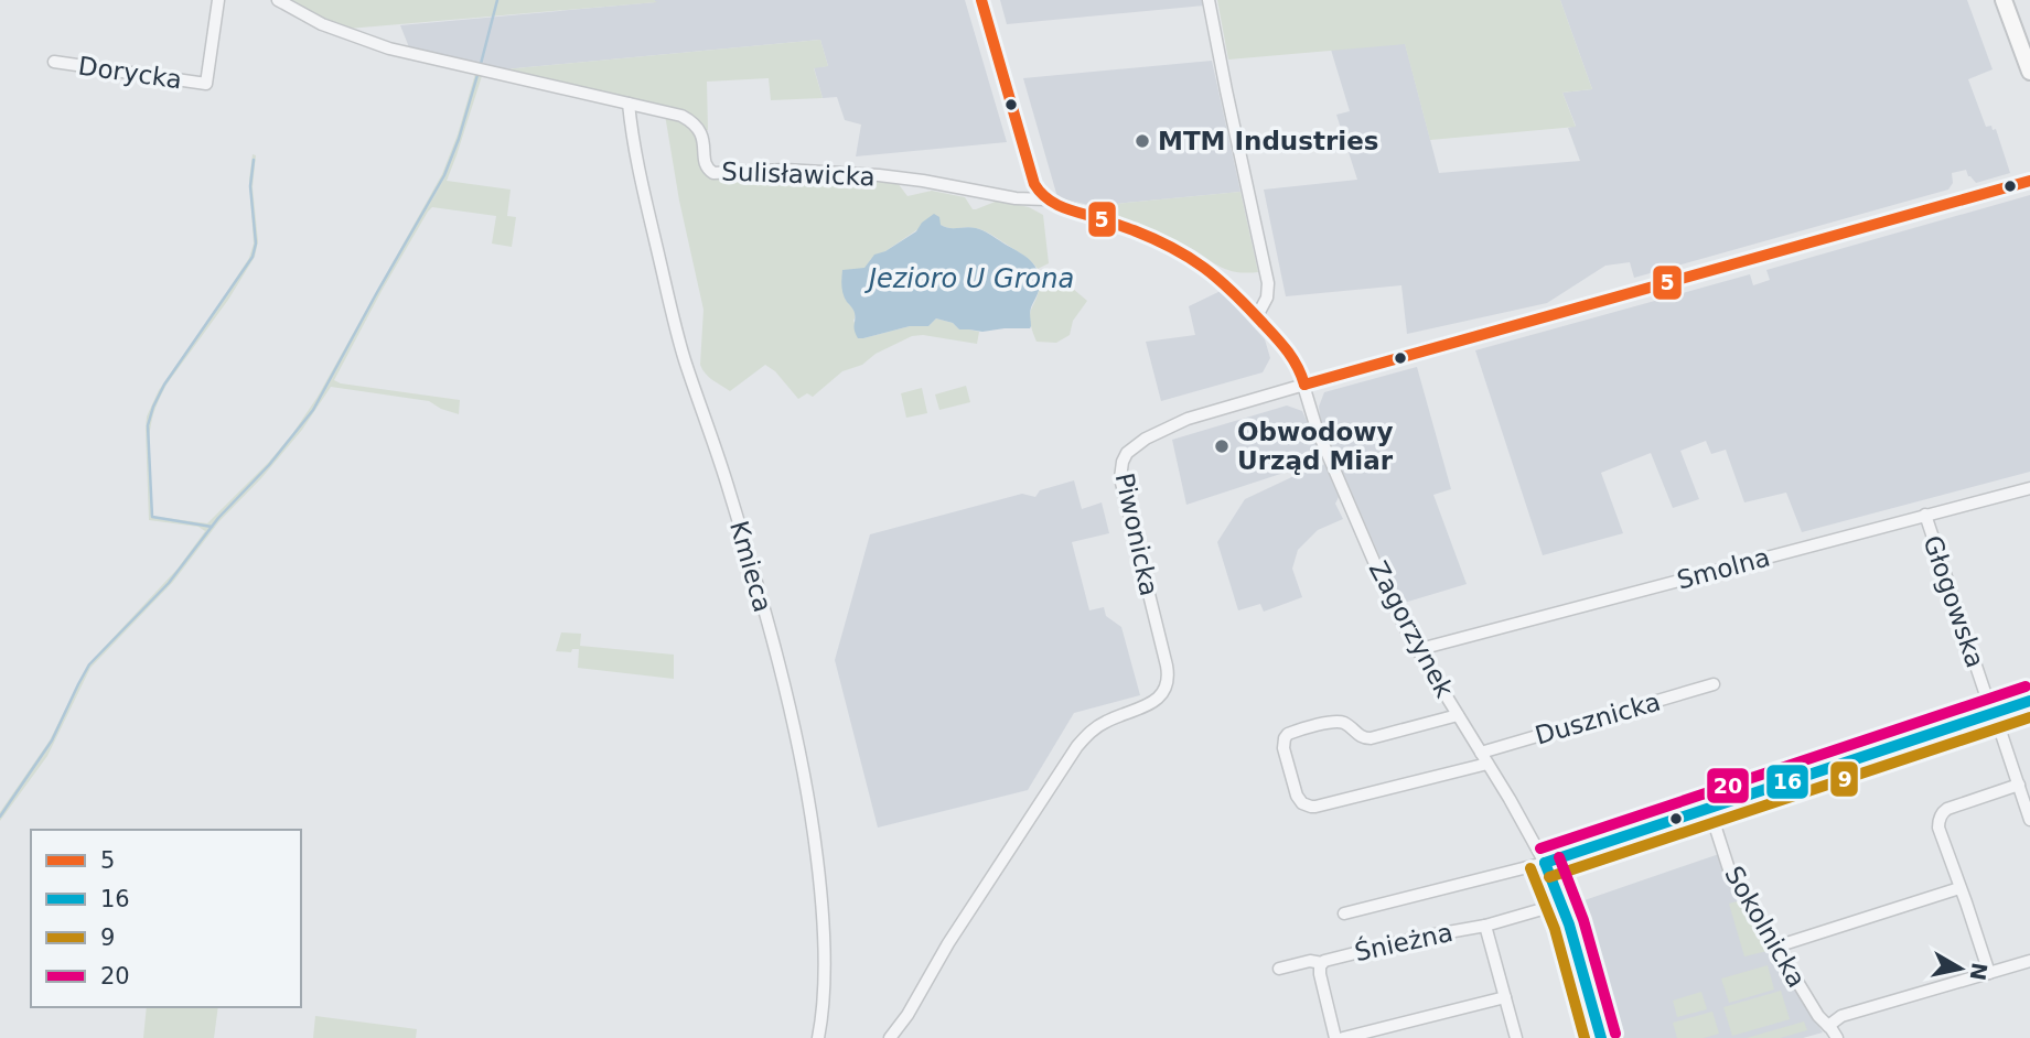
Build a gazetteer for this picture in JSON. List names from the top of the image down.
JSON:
{
  "streets": {
    "street": [
      "Dorycka",
      "Sulisławicka",
      "Piwonicka",
      "Kmieca",
      "Smolna",
      "Głogowska",
      "Zagorzynek",
      "Dusznicka",
      "Sokolnicka",
      "Śnieżna"
    ]
  },
  "crossings": [
    ["Sulisławicka", "Piwonicka"],
    ["Sulisławicka", "Kmieca"],
    ["Sulisławicka", "Zagorzynek"],
    ["Piwonicka", "Zagorzynek"],
    ["Smolna", "Głogowska"],
    ["Smolna", "Zagorzynek"],
    ["Zagorzynek", "Dusznicka"],
    ["Zagorzynek", "Śnieżna"]
  ],
  "water": ["Jezioro U Grona"],
  "places": ["MTM Industries", "Obwodowy Urząd Miar"],
  "lines": [
    "transit line 5",
    "transit line 20",
    "transit line 16",
    "transit line 9"
  ],
  "legend": [
    "5",
    "16",
    "9",
    "20"
  ],
  "north": "right"
}
